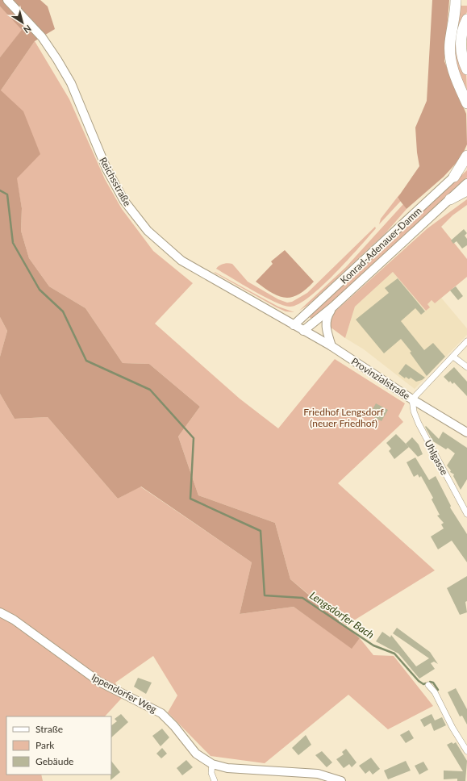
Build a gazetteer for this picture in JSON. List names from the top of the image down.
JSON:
{
  "streets": {
    "main road": [
      "Reichsstraße",
      "Konrad-Adenauer-Damm",
      "Provinzialstraße",
      "Ippendorfer Weg"
    ],
    "street": ["Uhlgasse"]
  },
  "crossings": [
    ["Reichsstraße", "Konrad-Adenauer-Damm"],
    ["Reichsstraße", "Provinzialstraße"],
    ["Konrad-Adenauer-Damm", "Provinzialstraße"],
    ["Provinzialstraße", "Uhlgasse"]
  ],
  "water": ["Lengsdorfer Bach"],
  "parks": ["Friedhof Lengsdorf (neuer Friedhof)"],
  "legend": ["Straße", "Park", "Gebäude"],
  "north": "bottom right"
}
